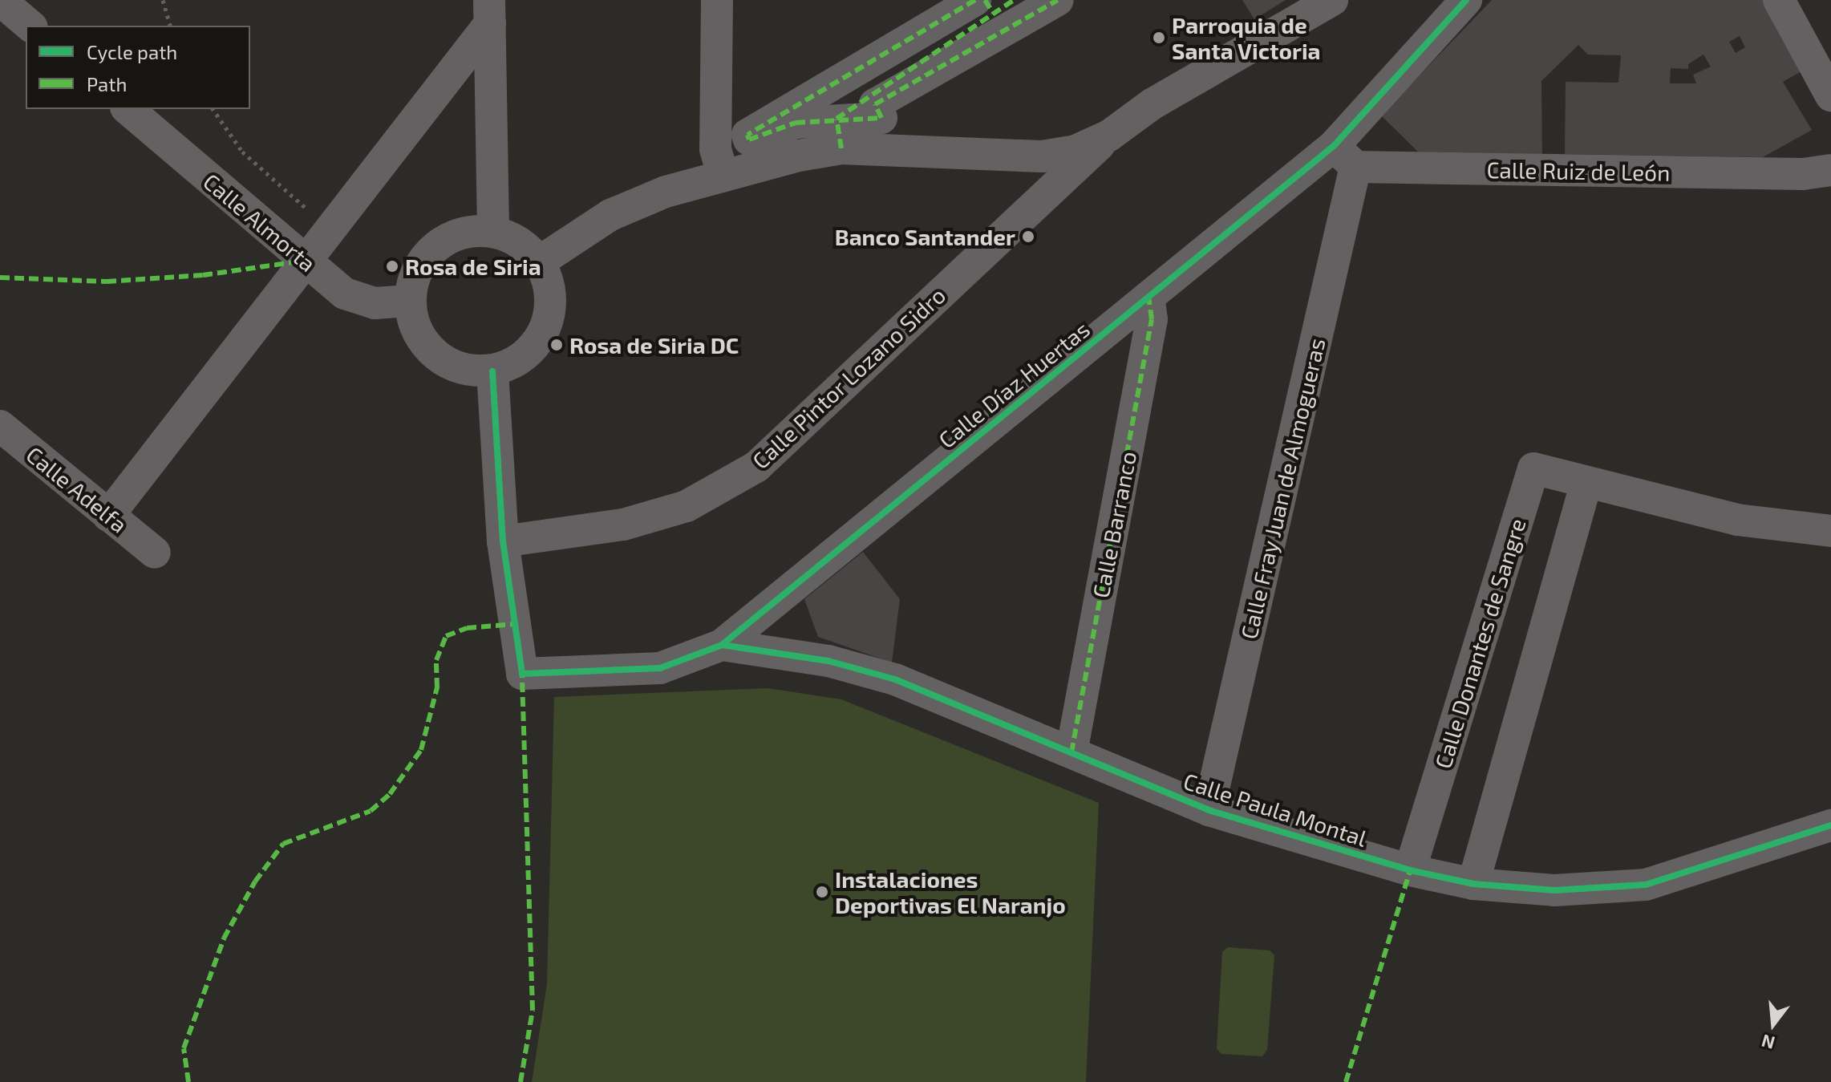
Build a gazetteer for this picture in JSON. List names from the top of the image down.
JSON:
{
  "streets": {
    "street": [
      "Calle Ruiz de León",
      "Calle Almorta",
      "Calle Pintor Lozano Sidro",
      "Calle Díaz Huertas",
      "Calle Fray Juan de Almogueras",
      "Calle Adelfa",
      "Calle Barranco",
      "Calle Donantes de Sangre",
      "Calle Paula Montal"
    ]
  },
  "crossings": [
    ["Calle Ruiz de León", "Calle Díaz Huertas"],
    ["Calle Ruiz de León", "Calle Fray Juan de Almogueras"],
    ["Calle Pintor Lozano Sidro", "Calle Díaz Huertas"],
    ["Calle Díaz Huertas", "Calle Fray Juan de Almogueras"],
    ["Calle Díaz Huertas", "Calle Barranco"],
    ["Calle Díaz Huertas", "Calle Paula Montal"],
    ["Calle Fray Juan de Almogueras", "Calle Paula Montal"],
    ["Calle Barranco", "Calle Paula Montal"],
    ["Calle Donantes de Sangre", "Calle Paula Montal"]
  ],
  "places": [
    "Parroquia de Santa Victoria",
    "Banco Santander",
    "Rosa de Siria",
    "Rosa de Siria DC",
    "Instalaciones Deportivas El Naranjo"
  ],
  "legend": ["Cycle path", "Path"],
  "north": "bottom"
}
